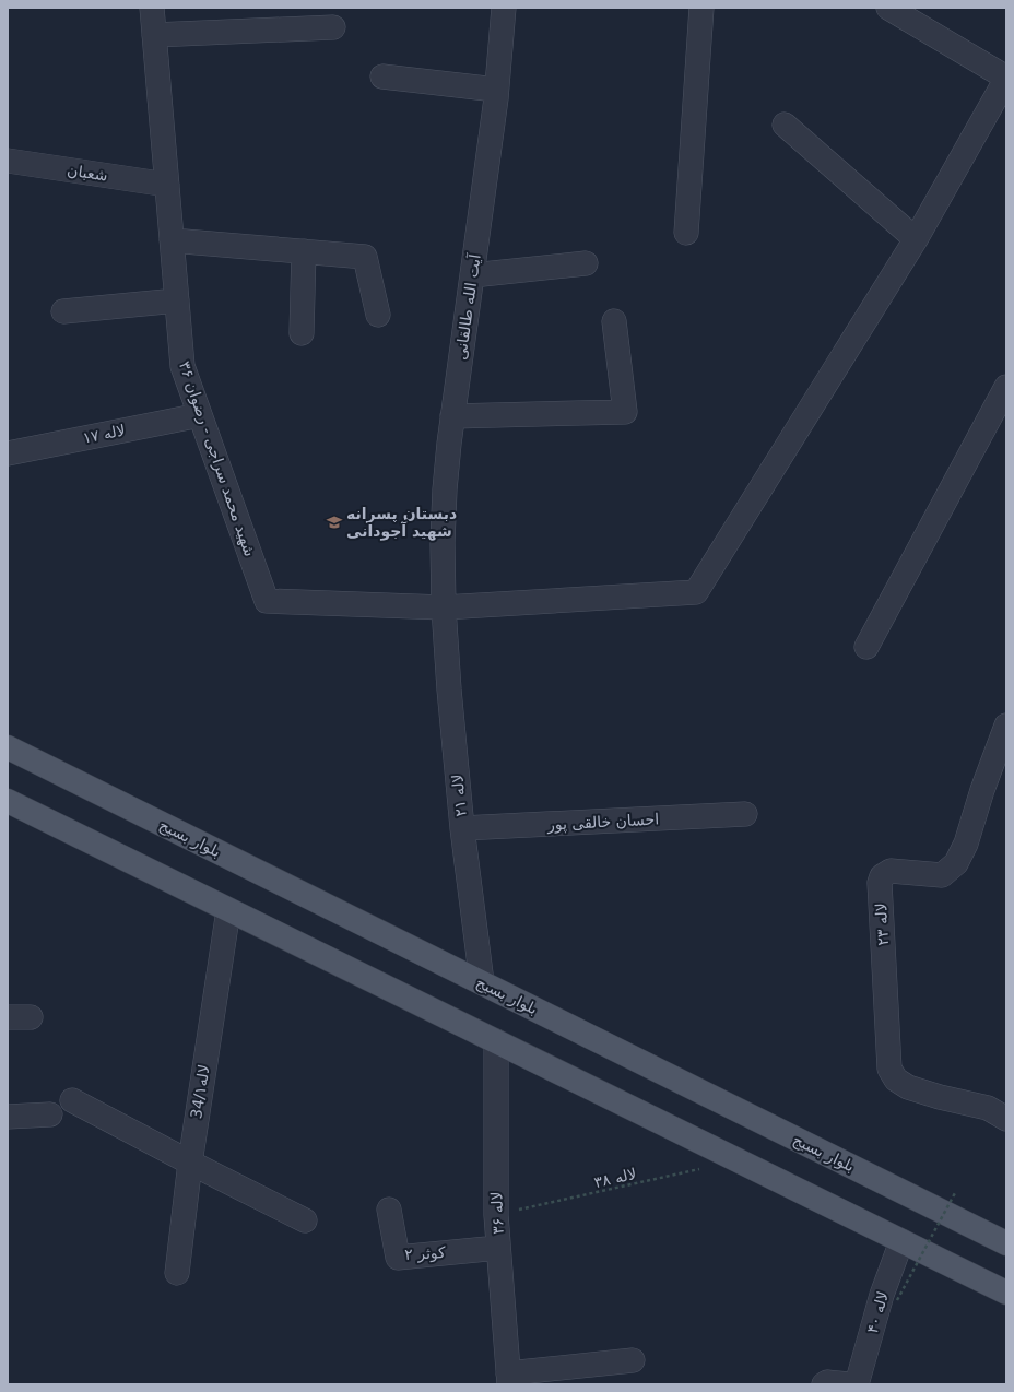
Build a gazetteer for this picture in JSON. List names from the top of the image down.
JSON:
{
  "streets": {
    "main road": ["بلوار بسیج"],
    "street": [
      "شعبان",
      "آیت الله طالقانی",
      "لاله ۱۷",
      "شهید محمد سراجی - رضوان ۳۶",
      "لاله ۲۱",
      "احسان خالقی پور",
      "لاله ۲۳",
      "لاله34/۱",
      "لاله ۳۶",
      "کوثر ۲",
      "لاله ۴۰"
    ],
    "path": ["لاله ۳۸"]
  },
  "crossings": [
    ["شعبان", "شهید محمد سراجی - رضوان ۳۶"],
    ["آیت الله طالقانی", "شهید محمد سراجی - رضوان ۳۶"],
    ["آیت الله طالقانی", "لاله ۲۱"],
    ["لاله ۱۷", "شهید محمد سراجی - رضوان ۳۶"],
    ["شهید محمد سراجی - رضوان ۳۶", "لاله ۲۱"],
    ["لاله ۲۱", "احسان خالقی پور"],
    ["لاله ۲۱", "بلوار بسیج"],
    ["لاله ۳۸", "لاله ۳۶"],
    ["لاله ۳۶", "کوثر ۲"]
  ],
  "places": {
    "school or university": ["دبستان پسرانه شهید آجودانی"]
  }
}
